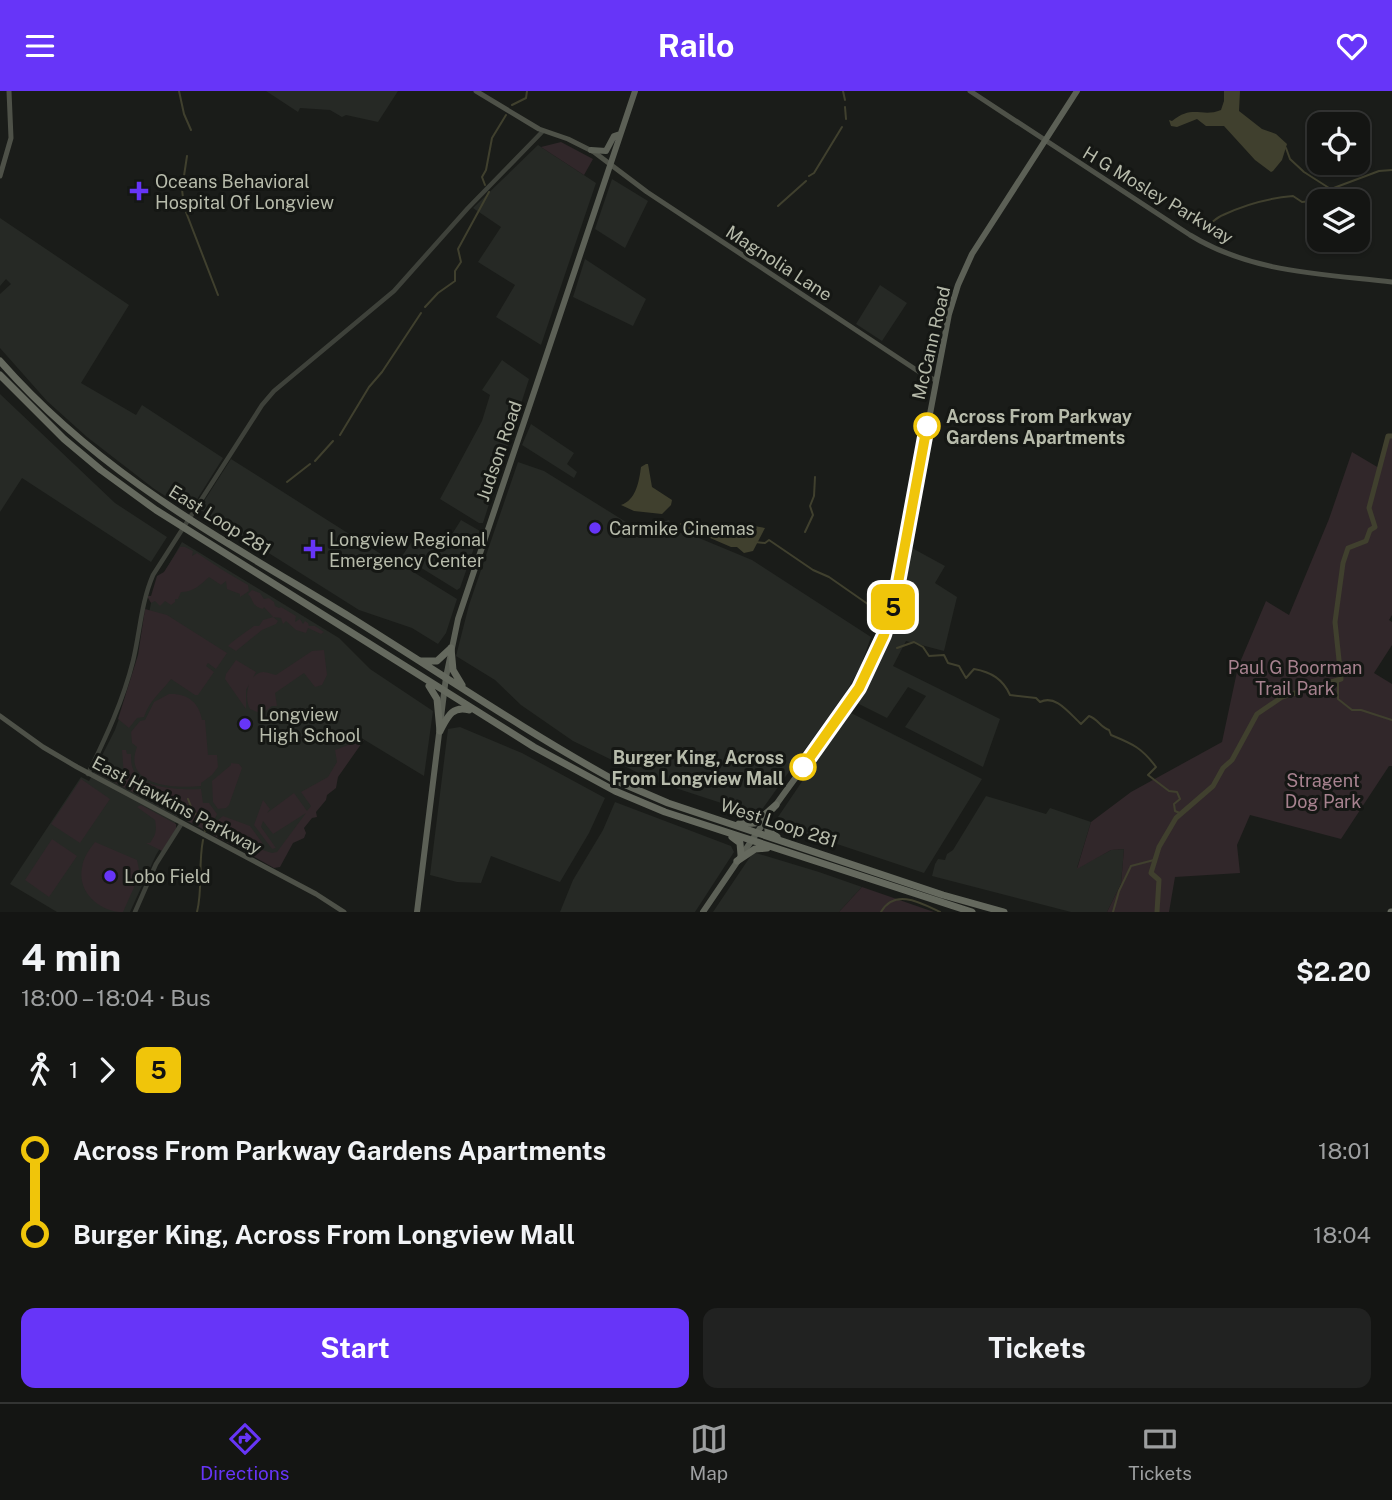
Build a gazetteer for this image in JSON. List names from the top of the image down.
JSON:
{
  "streets": {
    "highway": ["East Loop 281", "West Loop 281"],
    "main road": [
      "H G Mosley Parkway",
      "Magnolia Lane",
      "McCann Road",
      "Judson Road",
      "East Hawkins Parkway"
    ]
  },
  "crossings": [
    ["H G Mosley Parkway", "McCann Road"],
    ["Magnolia Lane", "McCann Road"],
    ["Magnolia Lane", "Judson Road"],
    ["McCann Road", "West Loop 281"],
    ["Judson Road", "East Loop 281"],
    ["Judson Road", "West Loop 281"],
    ["East Loop 281", "West Loop 281"]
  ],
  "parks": ["Paul G Boorman Trail Park", "Stragent Dog Park"],
  "places": {
    "health": ["Oceans Behavioral Hospital Of Longview", "Longview Regional Emergency Center"],
    "other": [
      "Across From Parkway Gardens Apartments",
      "Carmike Cinemas",
      "Longview High School",
      "Burger King, Across From Longview Mall",
      "Lobo Field"
    ]
  },
  "lines": ["bus line 5"],
  "page": {
    "header": "Railo",
    "on_map": "5",
    "heading": ["4 min", "18:00 – 18:04 · Bus", "$2.20"],
    "legs": ["1", "5"],
    "list": [
      {
        "name": "Across From Parkway Gardens Apartments",
        "value": "18:01"
      },
      {
        "name": "Burger King, Across From Longview Mall",
        "value": "18:04"
      }
    ],
    "buttons": ["Start", "Tickets"],
    "tabs": ["Directions", "Map", "Tickets"]
  }
}
